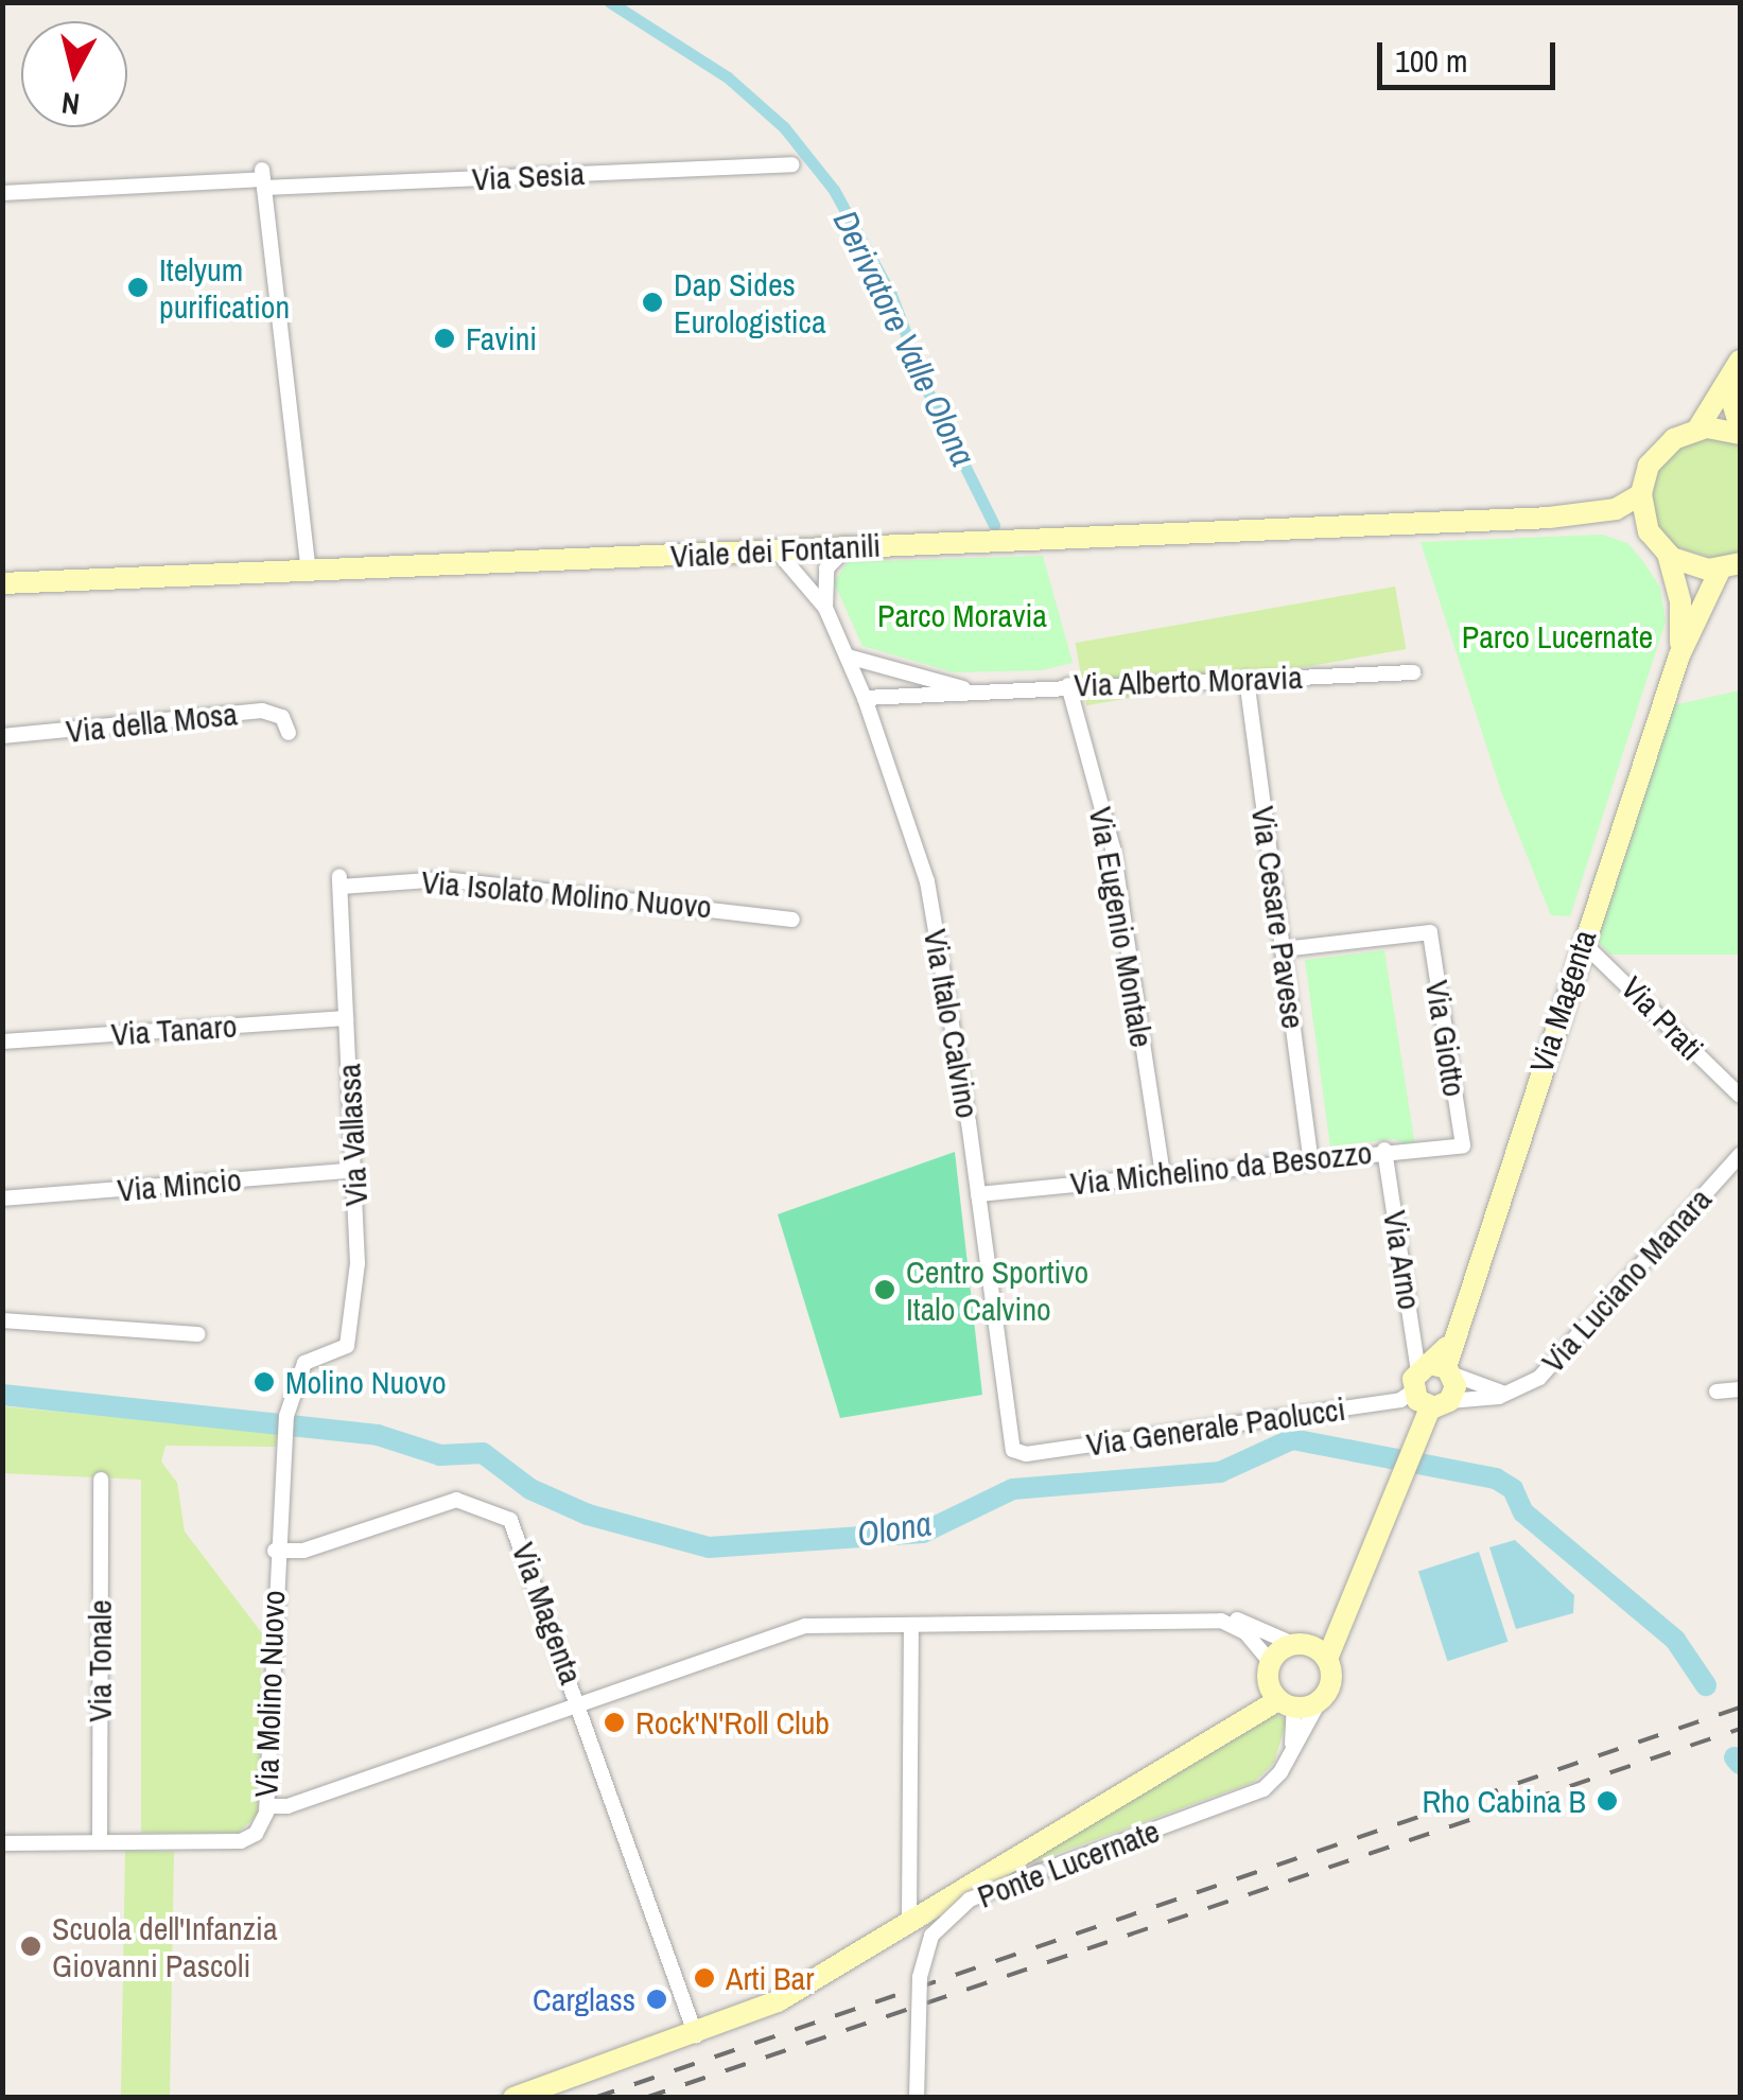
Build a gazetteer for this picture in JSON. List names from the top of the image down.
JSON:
{
  "streets": {
    "street": [
      "Via Sesia",
      "Viale dei Fontanili",
      "Via Alberto Moravia",
      "Via della Mosa",
      "Via Isolato Molino Nuovo",
      "Via Cesare Pavese",
      "Via Eugenio Montale",
      "Via Magenta",
      "Via Prati",
      "Via Italo Calvino",
      "Via Tanaro",
      "Via Giotto",
      "Via Vallassa",
      "Via Michelino da Besozzo",
      "Via Mincio",
      "Via Arno",
      "Via Luciano Manara",
      "Via Generale Paolucci",
      "Via Tonale",
      "Via Molino Nuovo",
      "Ponte Lucernate"
    ]
  },
  "crossings": [
    ["Viale dei Fontanili", "Via Italo Calvino"],
    ["Via Alberto Moravia", "Via Cesare Pavese"],
    ["Via Alberto Moravia", "Via Eugenio Montale"],
    ["Via Alberto Moravia", "Via Italo Calvino"],
    ["Via Isolato Molino Nuovo", "Via Vallassa"],
    ["Via Cesare Pavese", "Via Giotto"],
    ["Via Cesare Pavese", "Via Michelino da Besozzo"],
    ["Via Eugenio Montale", "Via Michelino da Besozzo"],
    ["Via Magenta", "Via Prati"],
    ["Via Magenta", "Via Arno"],
    ["Via Magenta", "Via Luciano Manara"],
    ["Via Magenta", "Via Generale Paolucci"],
    ["Via Magenta", "Via Molino Nuovo"],
    ["Via Magenta", "Ponte Lucernate"],
    ["Via Italo Calvino", "Via Michelino da Besozzo"],
    ["Via Italo Calvino", "Via Generale Paolucci"],
    ["Via Tanaro", "Via Vallassa"],
    ["Via Giotto", "Via Michelino da Besozzo"],
    ["Via Vallassa", "Via Mincio"],
    ["Via Vallassa", "Via Molino Nuovo"],
    ["Via Michelino da Besozzo", "Via Arno"],
    ["Via Arno", "Via Luciano Manara"],
    ["Via Arno", "Via Generale Paolucci"],
    ["Via Luciano Manara", "Via Generale Paolucci"],
    ["Via Tonale", "Via Molino Nuovo"]
  ],
  "water": ["Derivatore Valle Olona", "Olona"],
  "parks": ["Parco Moravia", "Parco Lucernate"],
  "places": [
    "Itelyum purification",
    "Dap Sides Eurologistica",
    "Favini",
    "Centro Sportivo Italo Calvino",
    "Molino Nuovo",
    "Rock'N'Roll Club",
    "Rho Cabina B",
    "Scuola dell'Infanzia Giovanni Pascoli",
    "Arti Bar",
    "Carglass"
  ],
  "scale_bar": "100 m",
  "north": "bottom"
}
